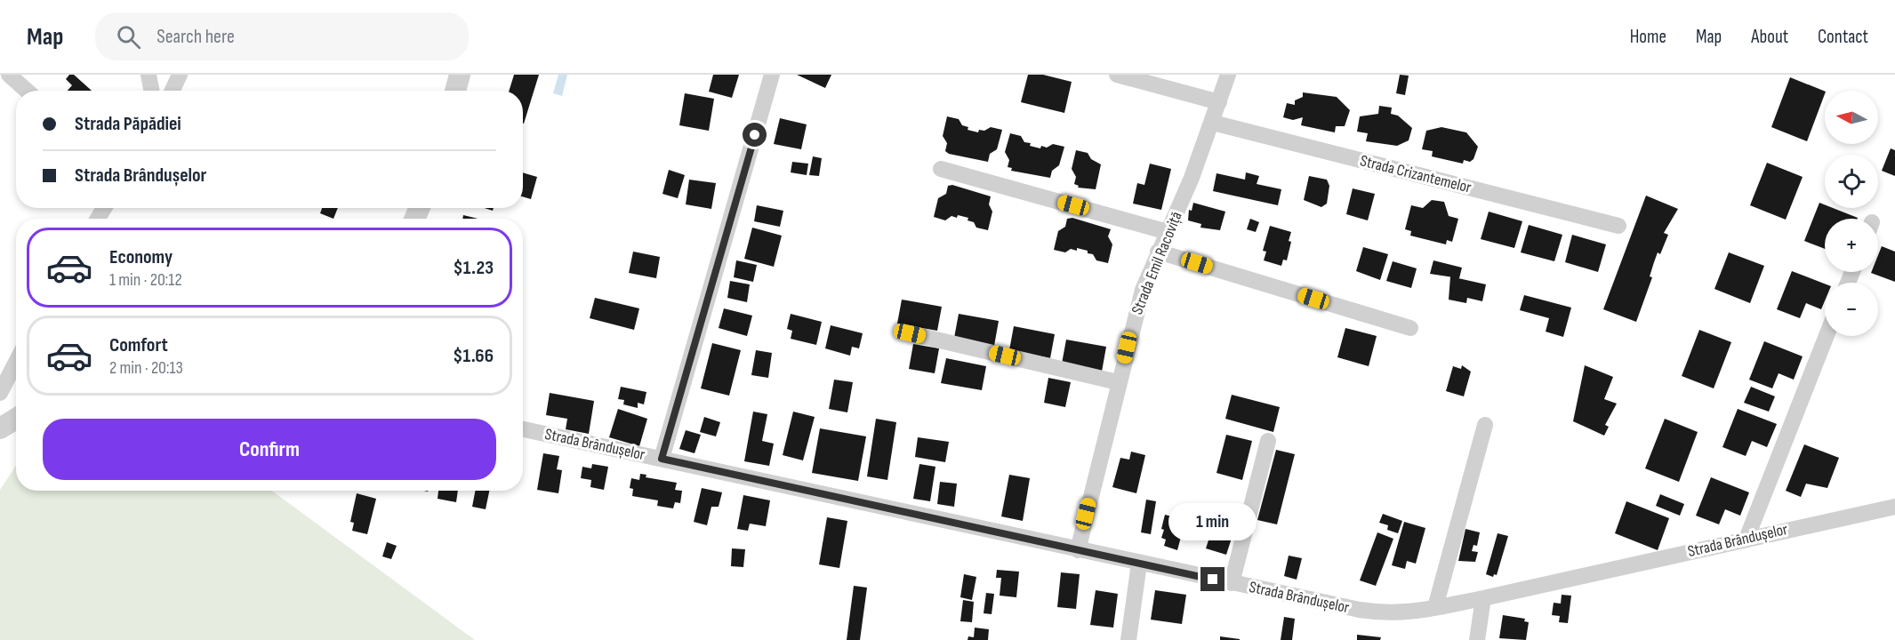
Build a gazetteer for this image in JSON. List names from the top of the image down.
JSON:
{
  "streets": {
    "street": ["Strada Crizantemelor", "Strada Emil Racoviță", "Strada Brândușelor"]
  },
  "crossings": [
    ["Strada Crizantemelor", "Strada Emil Racoviță"],
    ["Strada Emil Racoviță", "Strada Brândușelor"]
  ],
  "north": "left",
  "page": {
    "header": "Map",
    "search": "Search here",
    "nav": [
      "Home",
      "Map",
      "About",
      "Contact"
    ],
    "map_buttons": ["+", "−"],
    "banner": ["Strada Păpădiei", "Strada Brândușelor"],
    "list": [
      {
        "name": "Economy",
        "note": "1 min · 20:12",
        "value": "$1.23"
      },
      {
        "name": "Comfort",
        "note": "2 min · 20:13",
        "value": "$1.66"
      }
    ],
    "buttons": "Confirm",
    "bubble": "1 min"
  }
}
